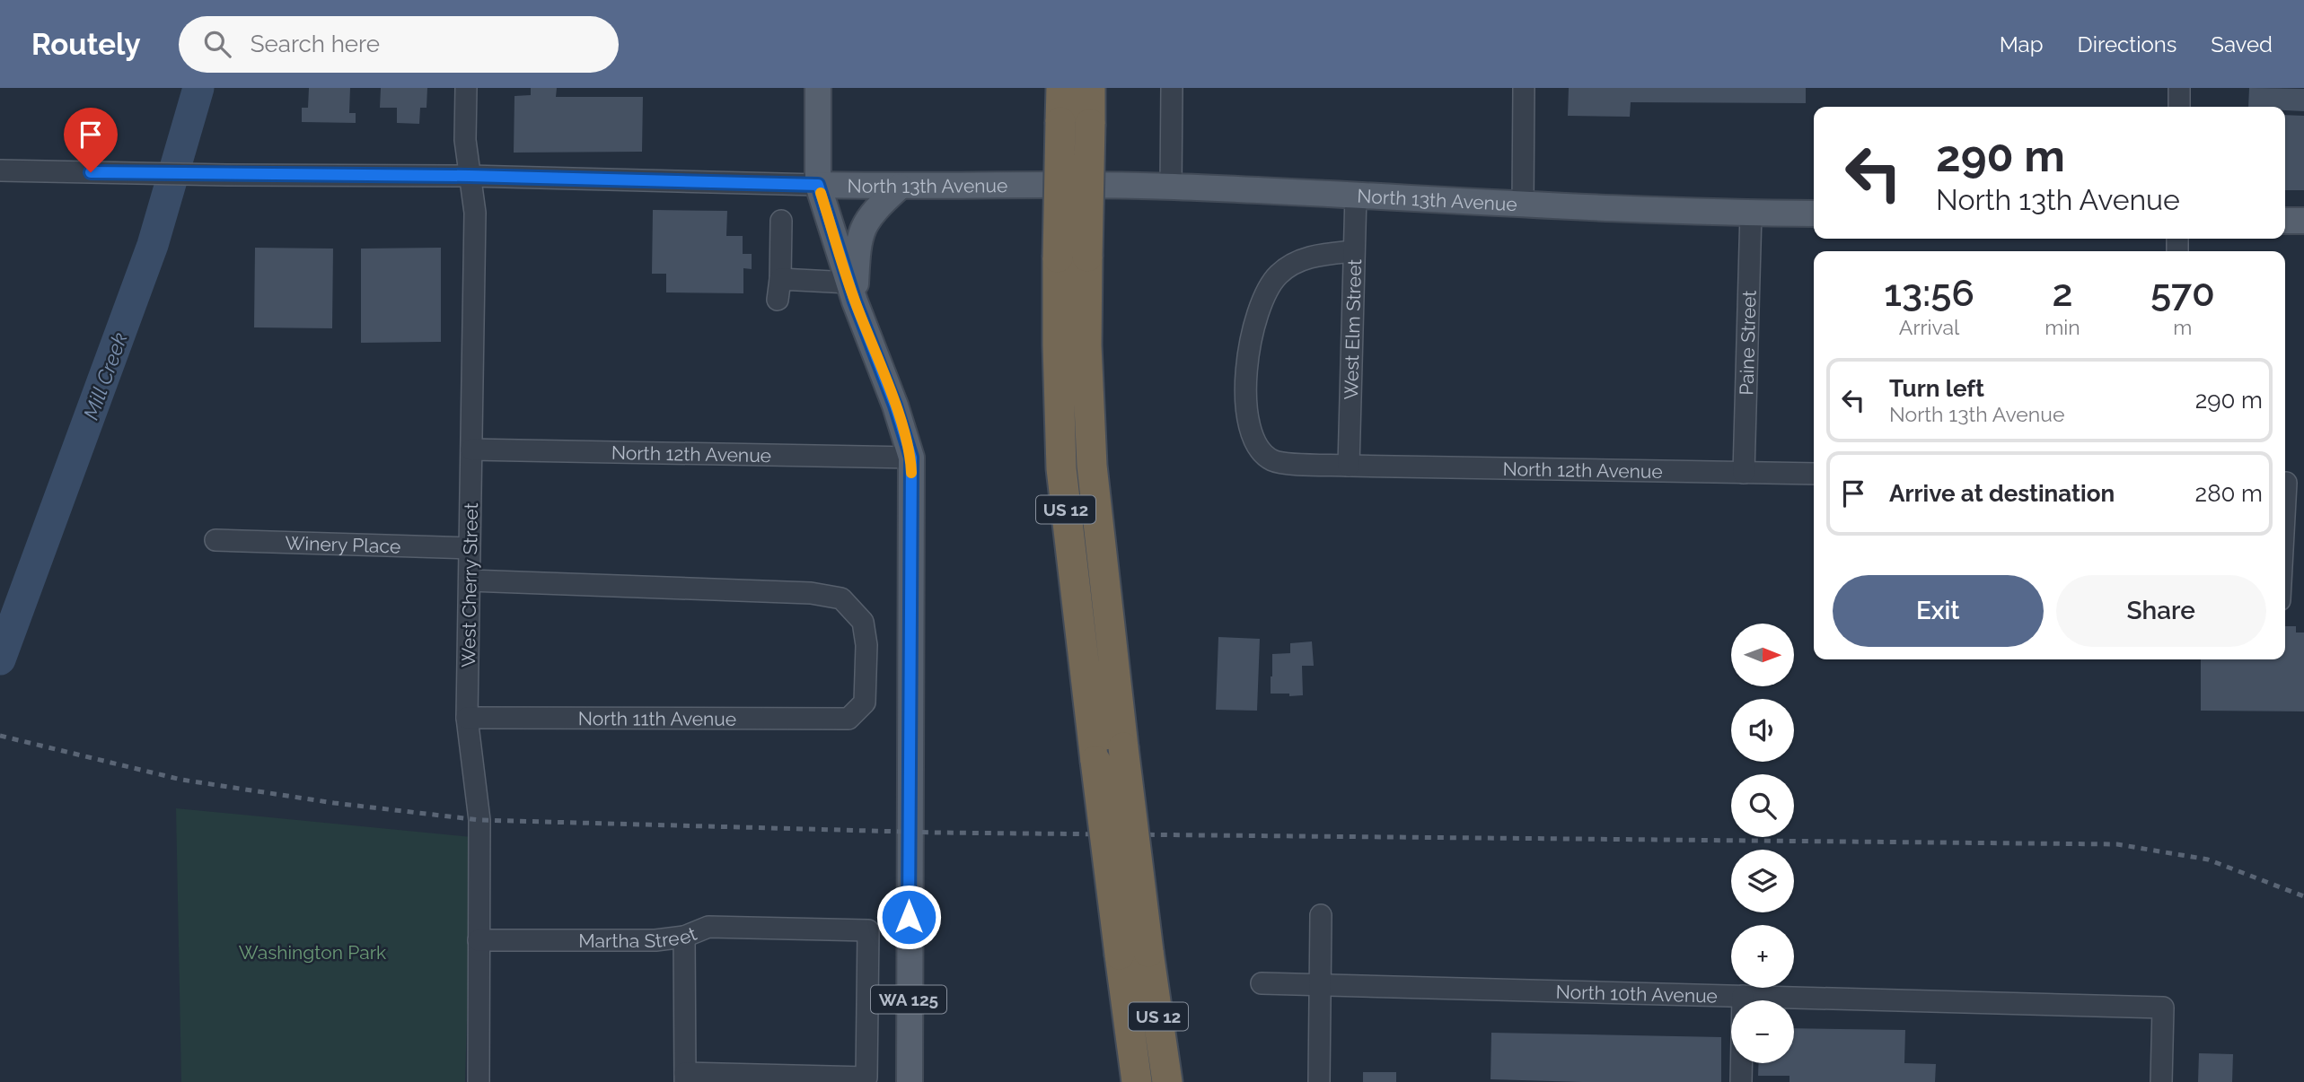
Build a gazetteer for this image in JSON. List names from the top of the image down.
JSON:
{
  "streets": {
    "highway": ["US 12"],
    "main road": ["North 13th Avenue", "WA 125"],
    "street": [
      "West Elm Street",
      "Paine Street",
      "North 12th Avenue",
      "Winery Place",
      "West Cherry Street",
      "North 11th Avenue",
      "Martha Street",
      "North 10th Avenue"
    ]
  },
  "crossings": [
    ["North 13th Avenue", "West Elm Street"],
    ["North 13th Avenue", "Paine Street"],
    ["North 13th Avenue", "West Cherry Street"],
    ["North 13th Avenue", "WA 125"],
    ["West Elm Street", "North 12th Avenue"],
    ["Paine Street", "North 12th Avenue"],
    ["North 12th Avenue", "West Cherry Street"],
    ["North 12th Avenue", "WA 125"],
    ["Winery Place", "West Cherry Street"],
    ["West Cherry Street", "North 11th Avenue"],
    ["West Cherry Street", "Martha Street"]
  ],
  "water": ["Mill Creek"],
  "parks": ["Washington Park"],
  "north": "right",
  "page": {
    "header": "Routely",
    "search": "Search here",
    "nav": ["Map", "Directions", "Saved"],
    "turn": ["290 m", "North 13th Avenue"],
    "eta": [
      "13:56",
      "Arrival",
      "2",
      "min",
      "570",
      "m"
    ],
    "list": [
      {
        "name": "Turn left",
        "note": "North 13th Avenue",
        "value": "290 m"
      },
      {
        "name": "Arrive at destination",
        "value": "280 m"
      }
    ],
    "buttons": ["Exit", "Share"],
    "map_buttons": ["+", "−"]
  }
}
